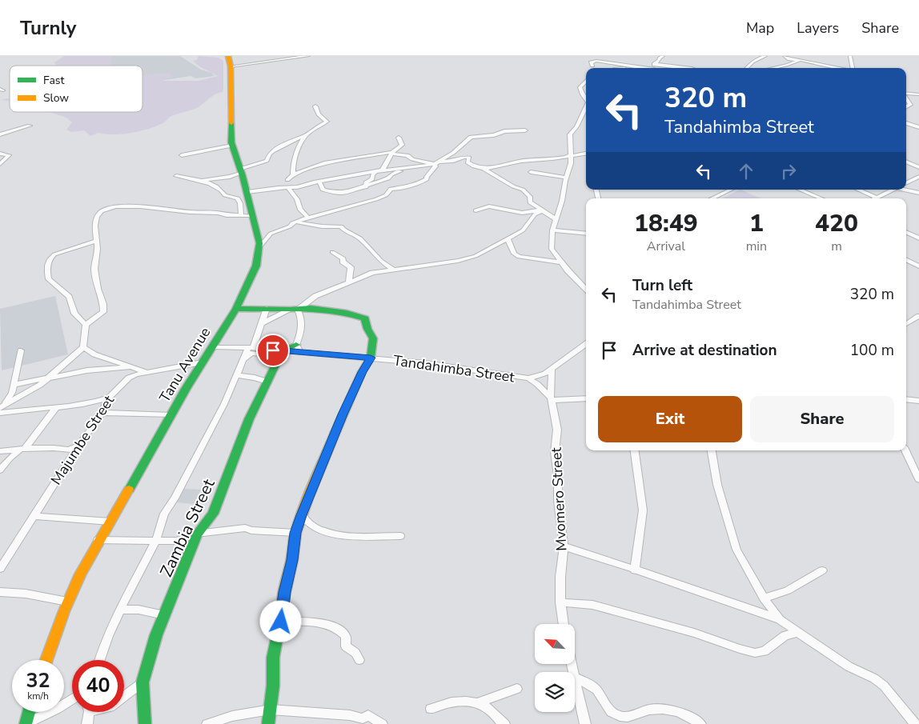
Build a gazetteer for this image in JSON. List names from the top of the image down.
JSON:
{
  "streets": {
    "street": [
      "Tanu Avenue",
      "Tandahimba Street",
      "Majumbe Street",
      "Mvomero Street",
      "Zambia Street"
    ]
  },
  "crossings": [
    ["Tanu Avenue", "Majumbe Street"]
  ],
  "legend": ["Fast", "Slow"],
  "north": "top left",
  "page": {
    "header": "Turnly",
    "nav": ["Map", "Layers", "Share"],
    "turn": ["320 m", "Tandahimba Street"],
    "eta": [
      "18:49",
      "Arrival",
      "1",
      "min",
      "420",
      "m"
    ],
    "list": [
      {
        "name": "Turn left",
        "note": "Tandahimba Street",
        "value": "320 m"
      },
      {
        "name": "Arrive at destination",
        "value": "100 m"
      }
    ],
    "buttons": ["Exit", "Share"],
    "speed": "32 km/h",
    "limit": "40"
  }
}
